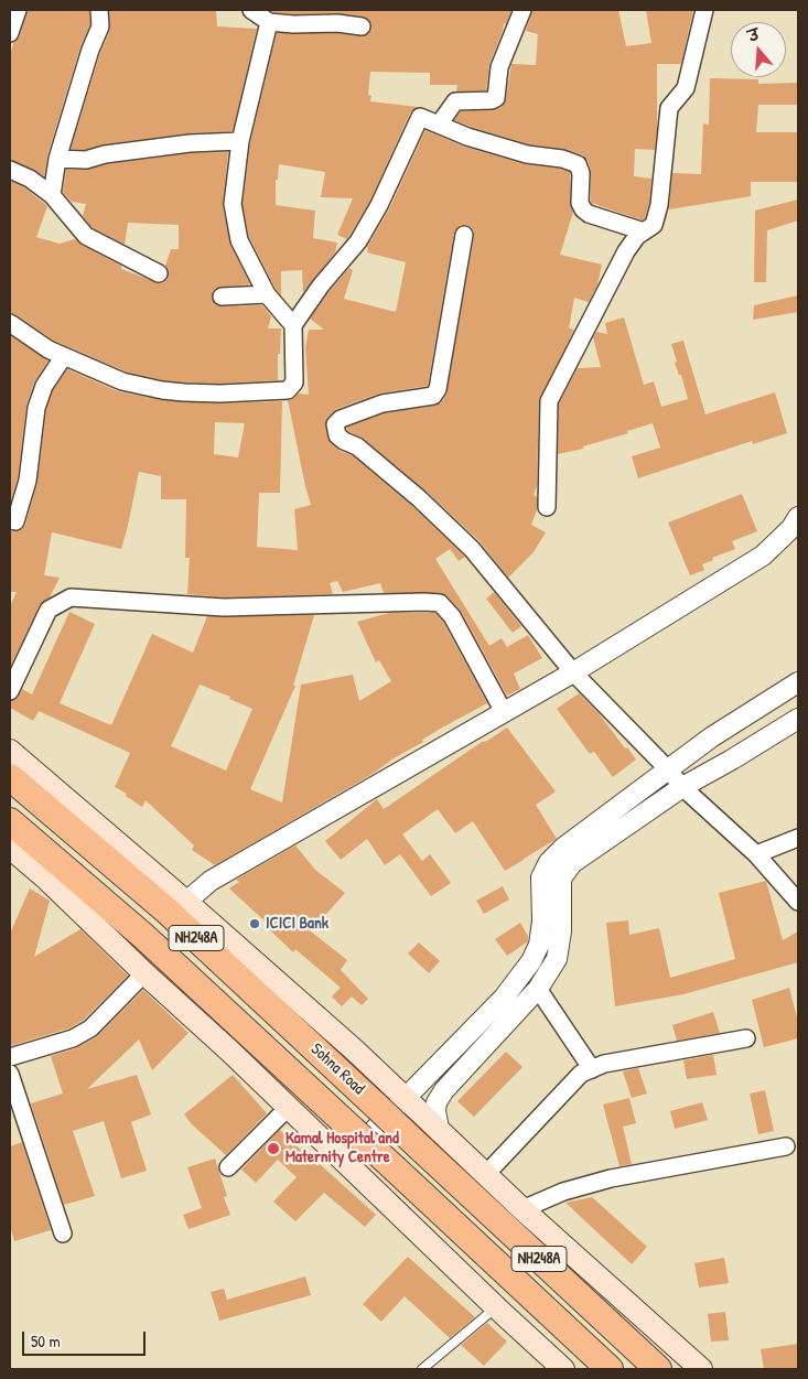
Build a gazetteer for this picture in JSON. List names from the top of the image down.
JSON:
{
  "streets": {
    "highway": ["NH248A", "Sohna Road"]
  },
  "places": ["ICICI Bank", "Kamal Hospital and Maternity Centre"],
  "scale_bar": "50 m",
  "north": "top"
}
